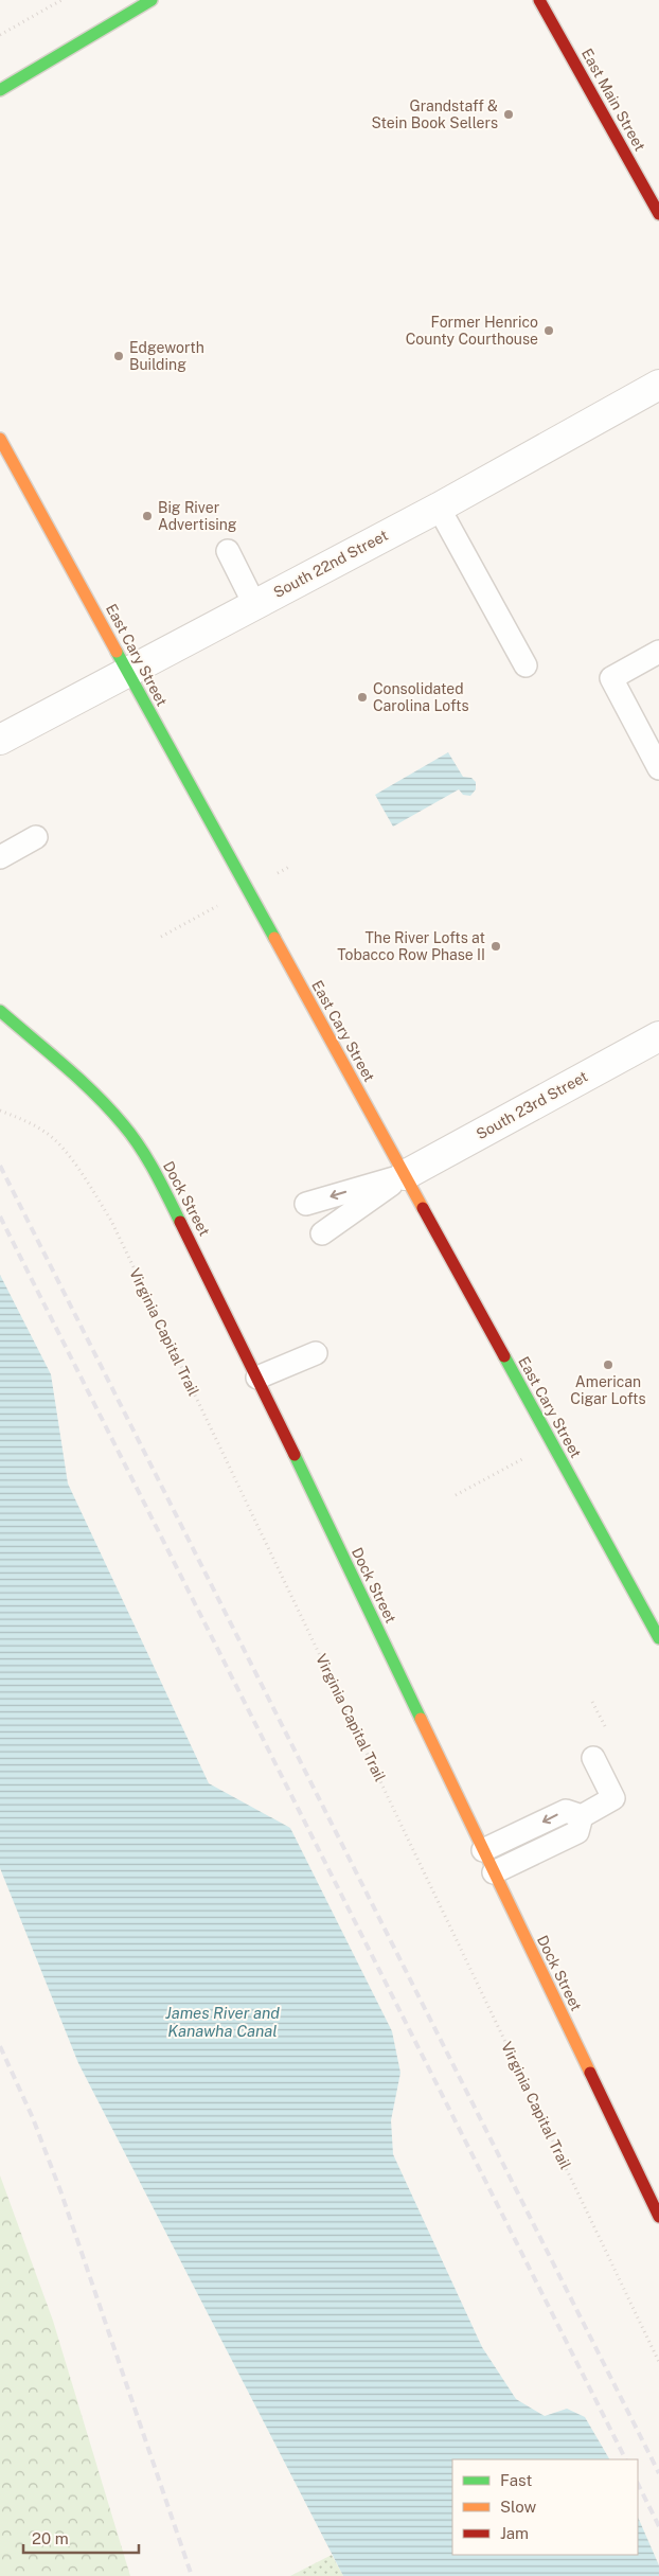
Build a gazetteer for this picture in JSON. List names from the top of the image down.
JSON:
{
  "streets": {
    "main road": ["East Main Street", "East Cary Street", "Dock Street"],
    "street": ["South 22nd Street", "South 23rd Street"],
    "path": ["Virginia Capital Trail"]
  },
  "crossings": [
    ["South 22nd Street", "East Cary Street"],
    ["East Cary Street", "South 23rd Street"]
  ],
  "water": ["James River and Kanawha Canal"],
  "places": [
    "Grandstaff & Stein Book Sellers",
    "Former Henrico County Courthouse",
    "Edgeworth Building",
    "Big River Advertising",
    "Consolidated Carolina Lofts",
    "The River Lofts at Tobacco Row Phase II",
    "American Cigar Lofts"
  ],
  "legend": ["Fast", "Slow", "Jam"],
  "scale_bar": "20 m"
}
